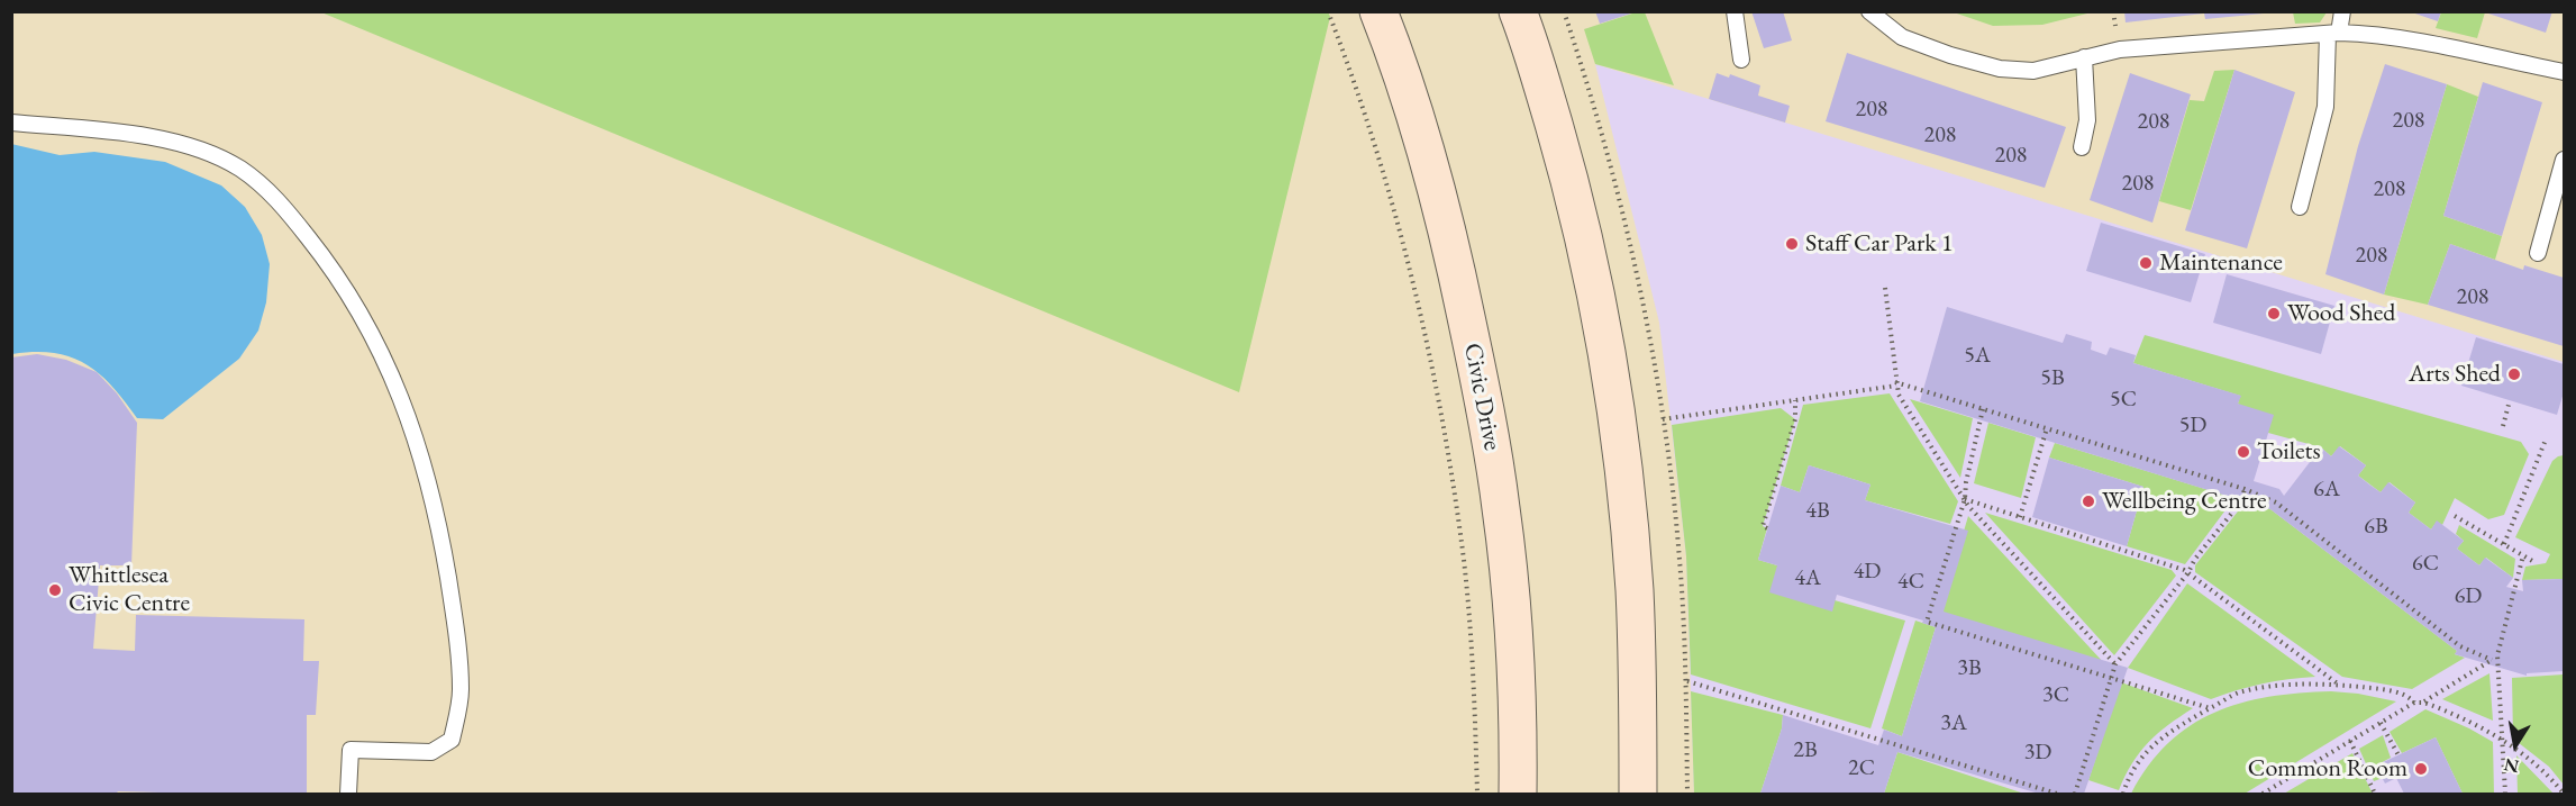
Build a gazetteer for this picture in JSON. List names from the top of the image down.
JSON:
{
  "streets": {
    "main road": ["Civic Drive"]
  },
  "places": [
    "Staff Car Park 1",
    "Maintenance",
    "Wood Shed",
    "Arts Shed",
    "Toilets",
    "Wellbeing Centre",
    "Whittlesea Civic Centre",
    "Common Room"
  ],
  "house_numbers": [
    "208",
    "208",
    "208",
    "208",
    "208",
    "208",
    "208",
    "208",
    "208",
    "5A",
    "5B",
    "5C",
    "5D",
    "6A",
    "4B",
    "6B",
    "6C",
    "4D",
    "4A",
    "4C",
    "6D",
    "3B",
    "3C",
    "3A",
    "2B",
    "3D",
    "2C"
  ],
  "north": "bottom"
}
